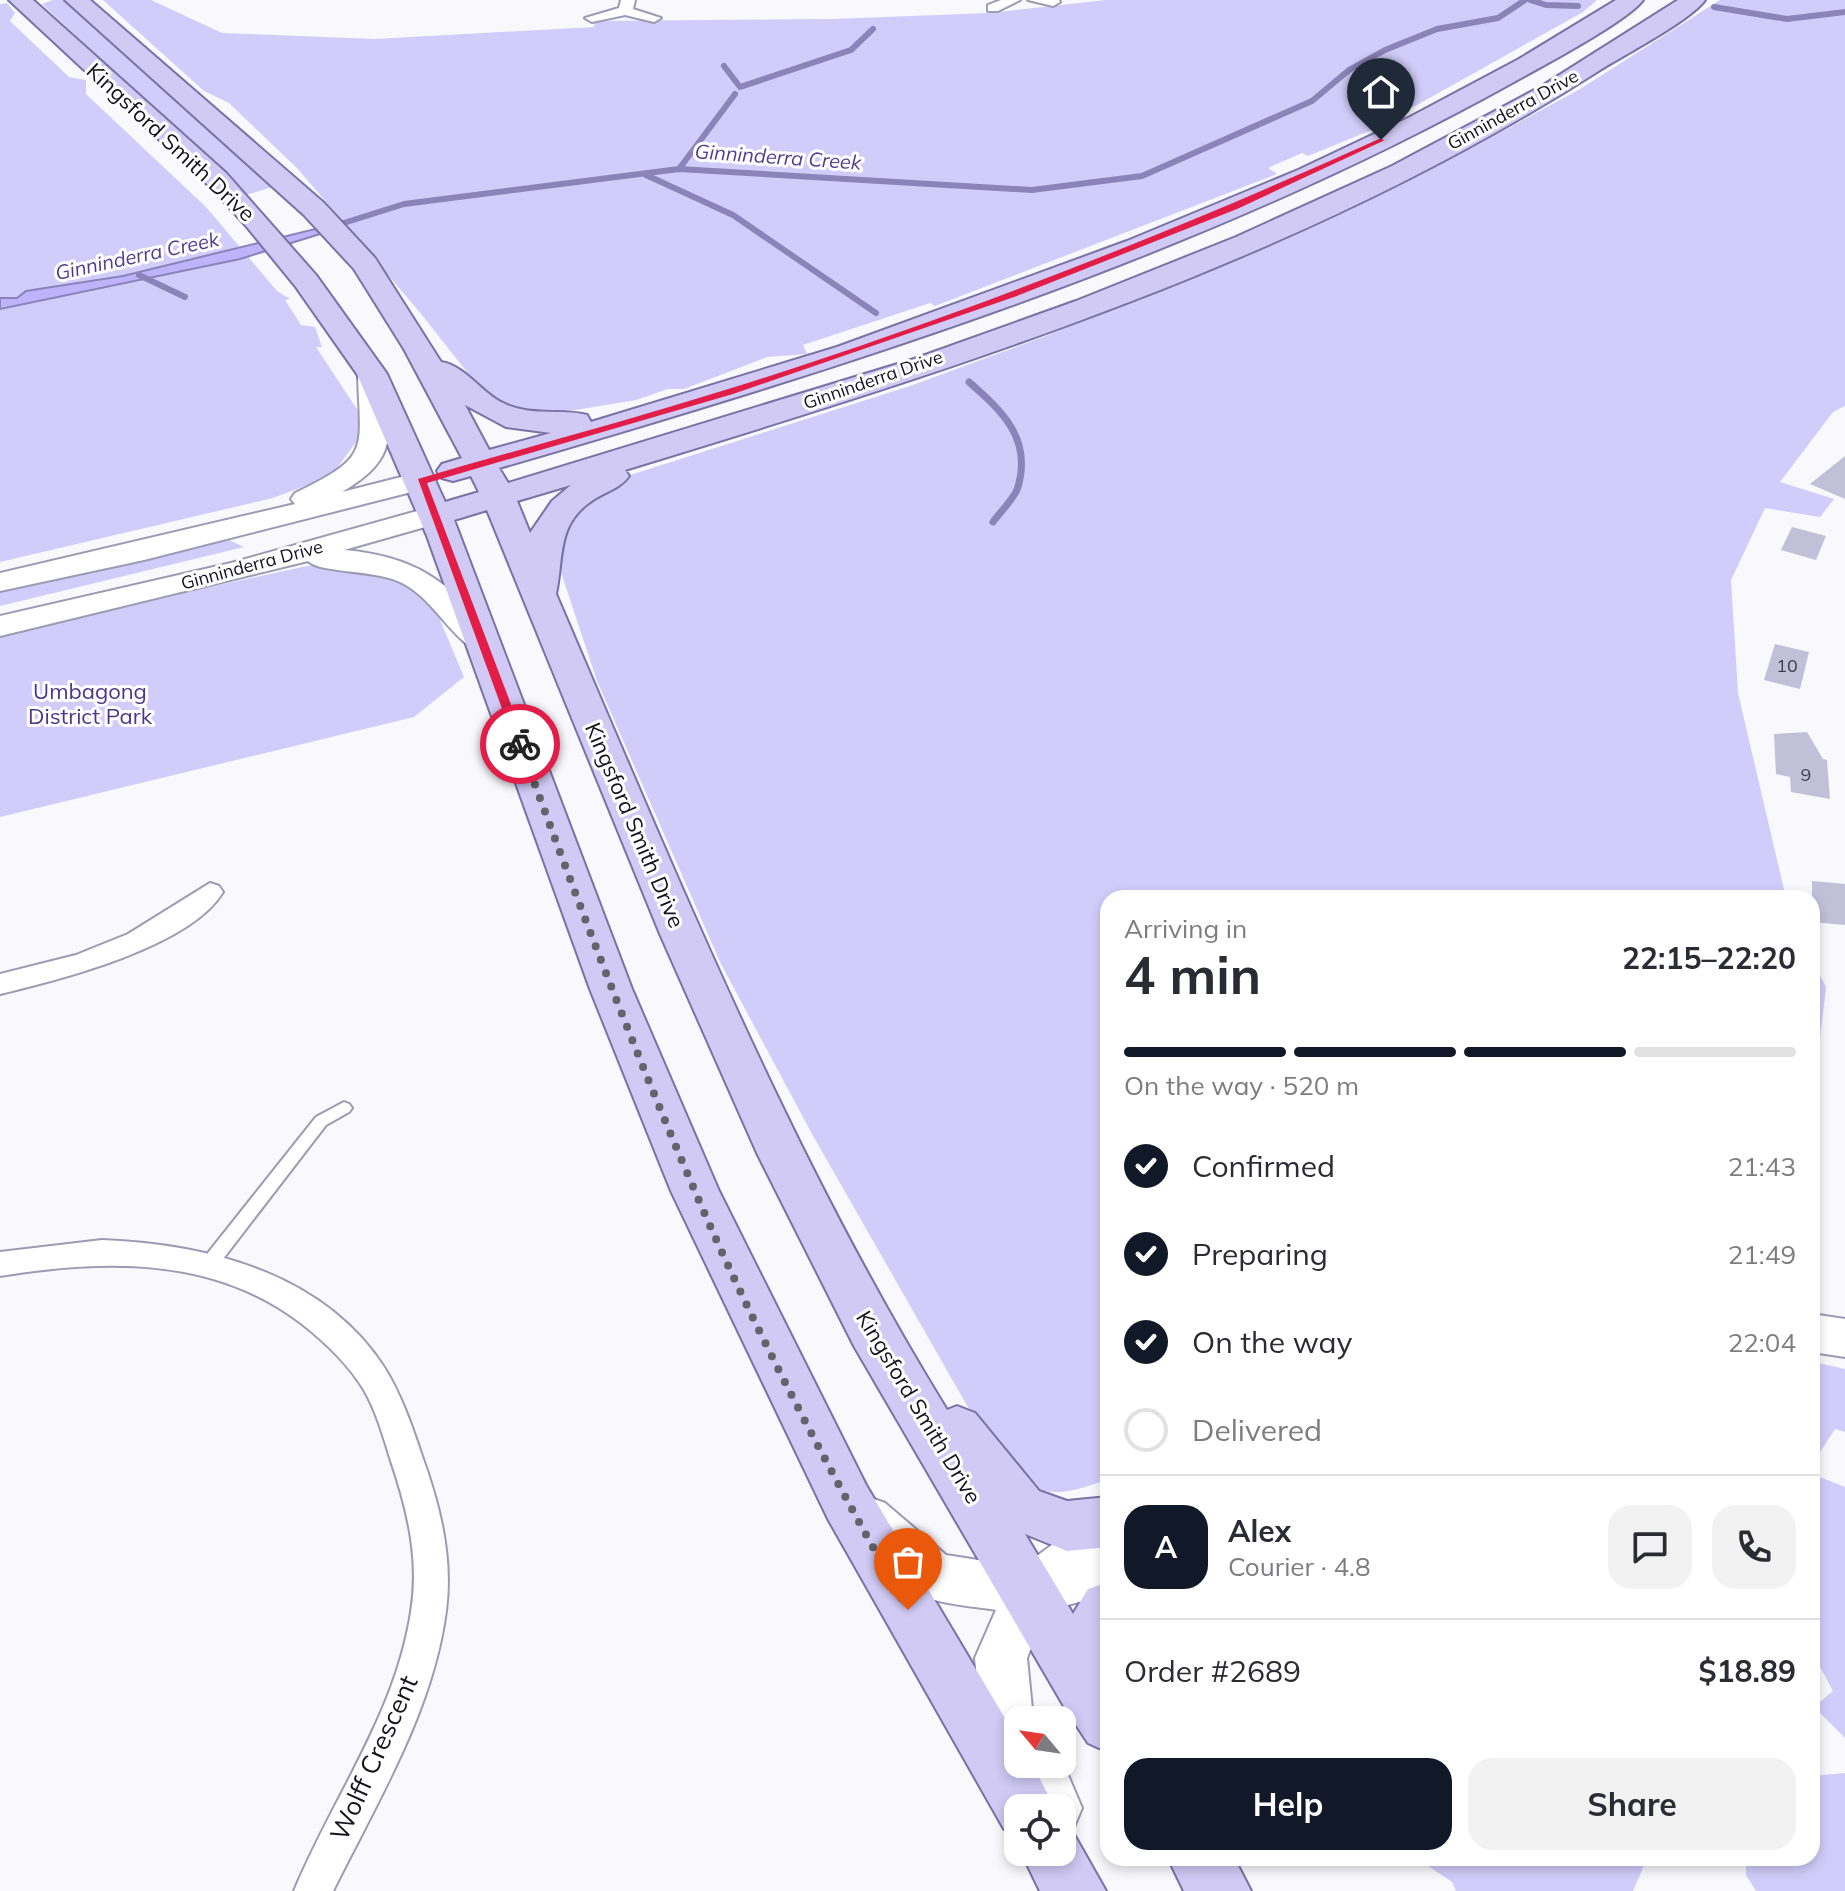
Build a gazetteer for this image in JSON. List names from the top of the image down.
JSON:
{
  "streets": {
    "main road": ["Ginninderra Drive", "Kingsford Smith Drive"],
    "street": ["Wolff Crescent"]
  },
  "crossings": [
    ["Ginninderra Drive", "Kingsford Smith Drive"]
  ],
  "water": ["Ginninderra Creek"],
  "parks": ["Umbagong District Park"],
  "house_numbers": ["10", "9"],
  "north": "top left",
  "page": {
    "heading": ["4 min", "Arriving in", "22:15–22:20"],
    "panel": [
      "Alex",
      "Courier · 4.8",
      "Order #2689",
      "$18.89"
    ],
    "bar": "On the way · 520 m",
    "list": [
      ["Confirmed", "21:43"],
      ["Preparing", "21:49"],
      ["On the way", "22:04"],
      "Delivered"
    ],
    "round": "A",
    "buttons": ["Help", "Share"]
  }
}
